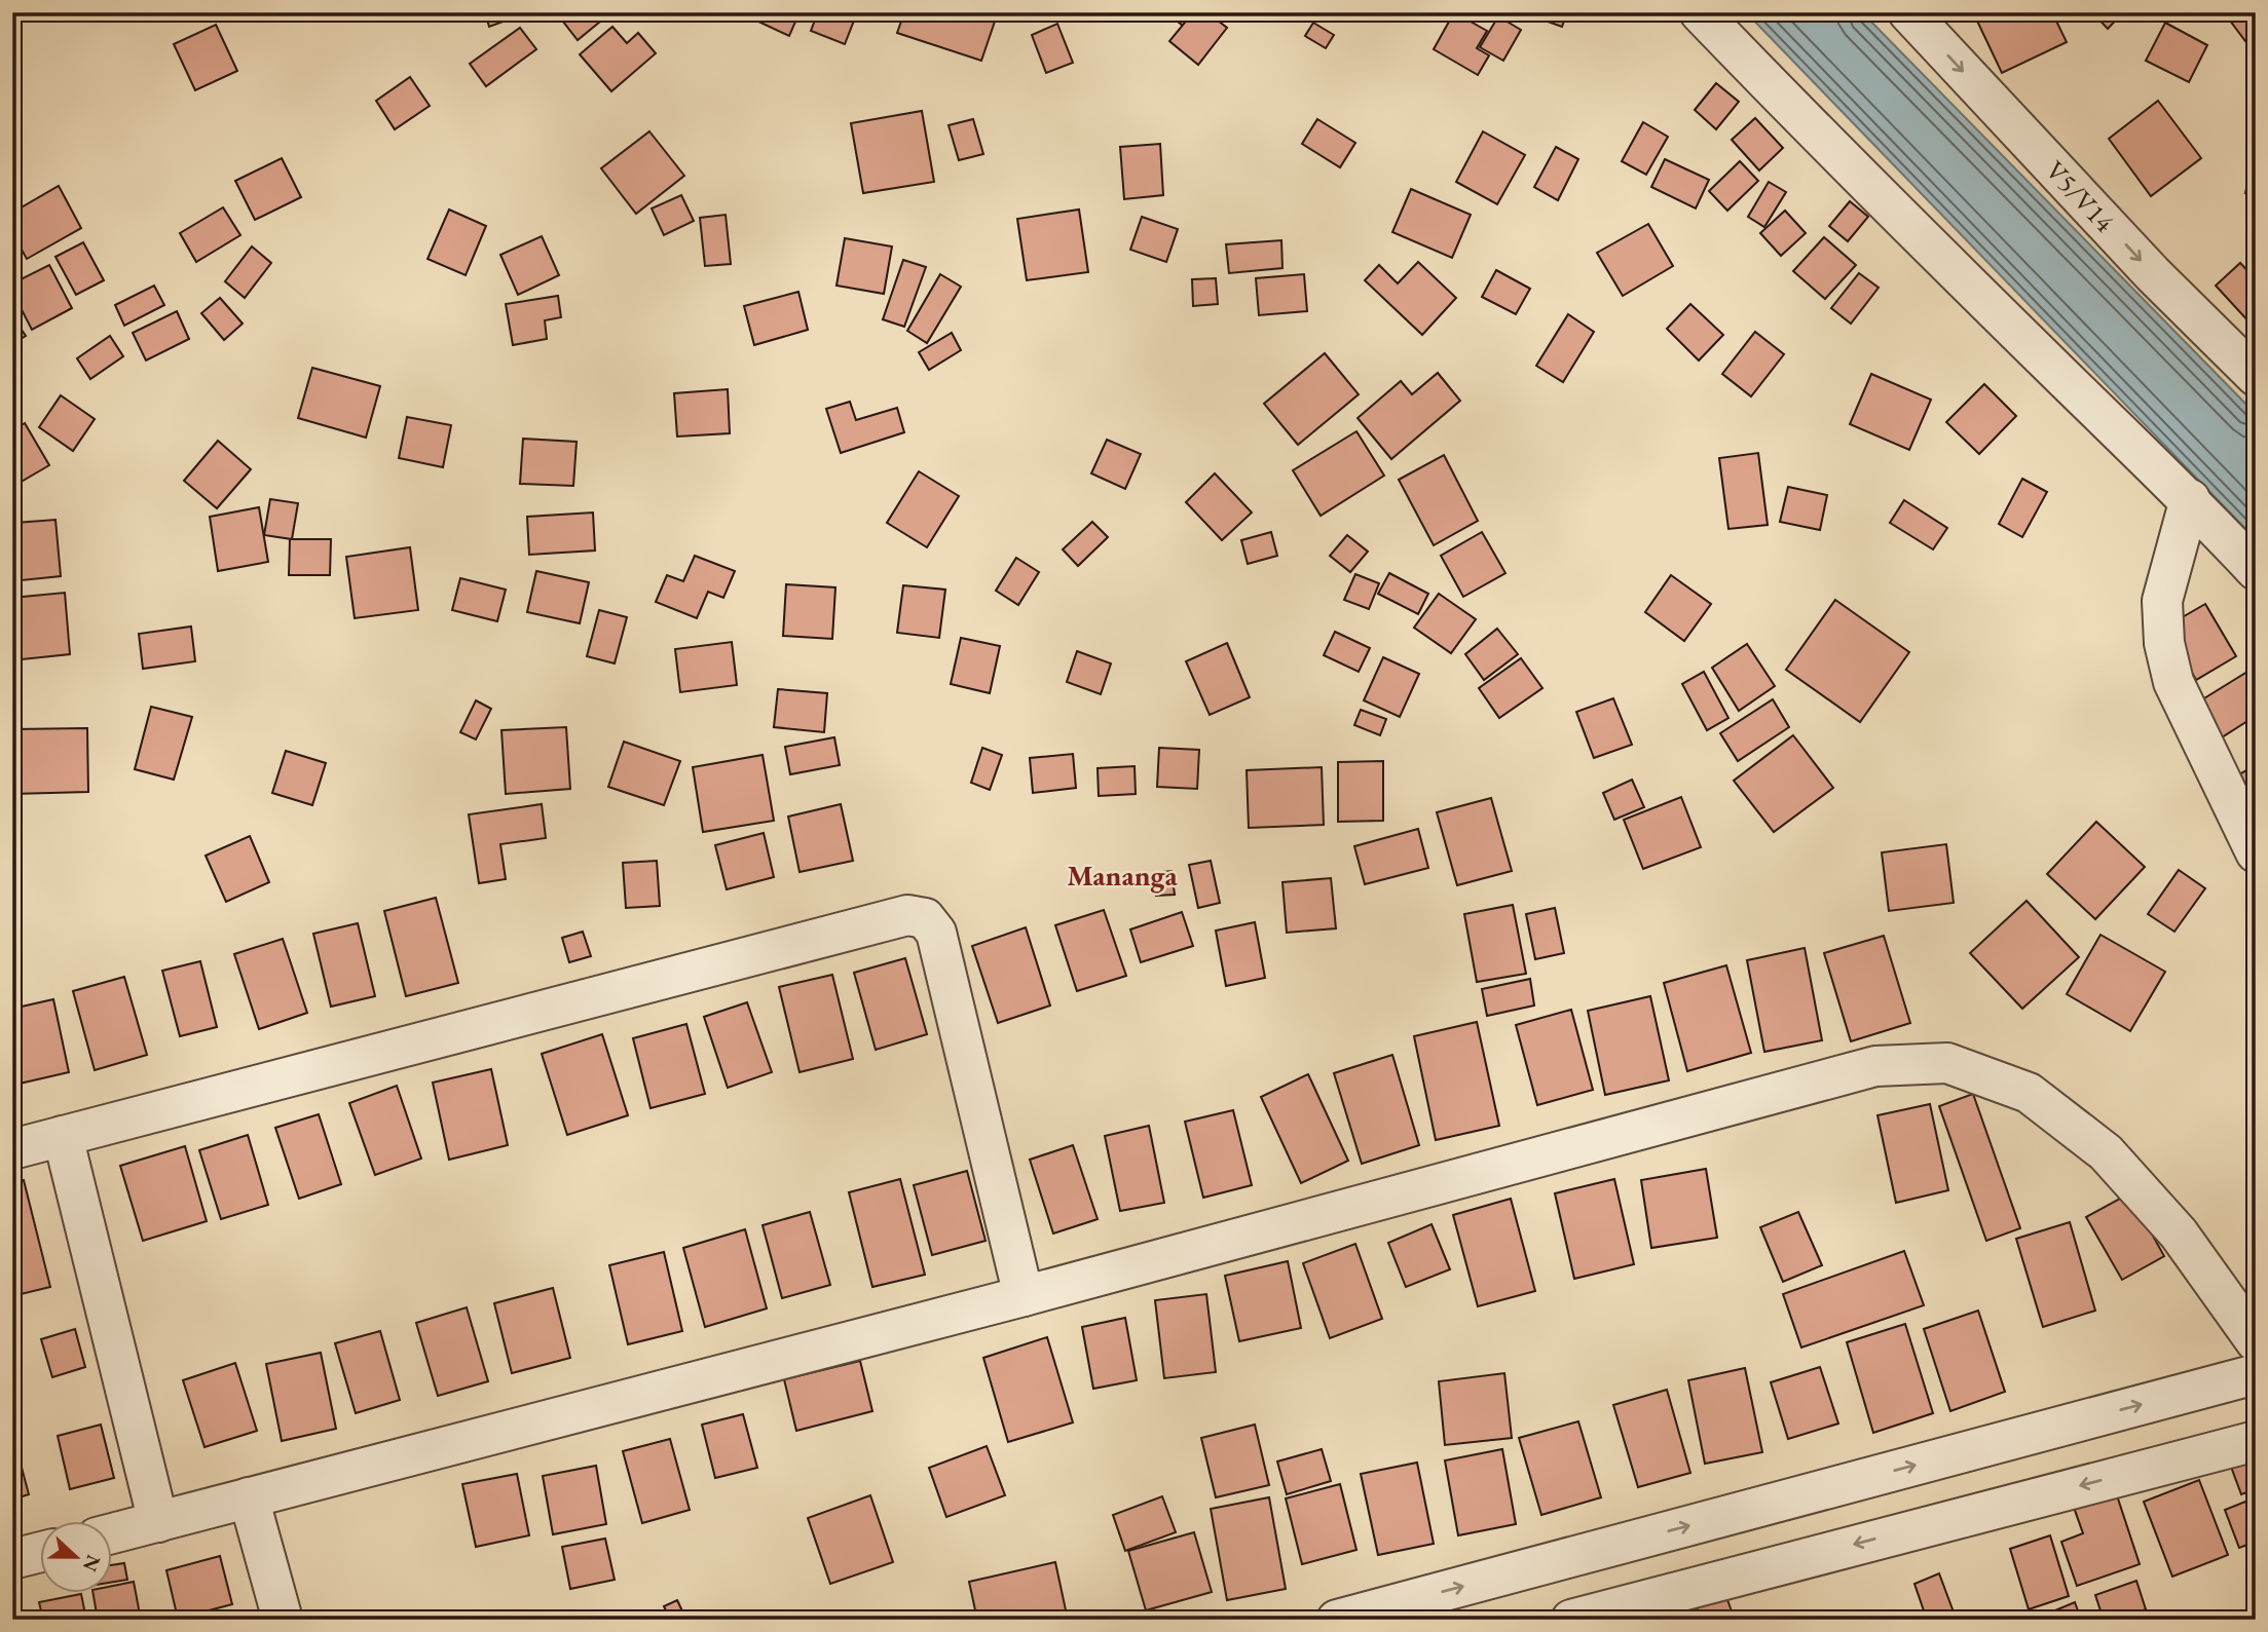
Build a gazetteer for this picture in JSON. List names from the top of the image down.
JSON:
{
  "streets": {
    "street": ["V5/V14"]
  },
  "districts": ["Mananga"],
  "north": "right"
}
